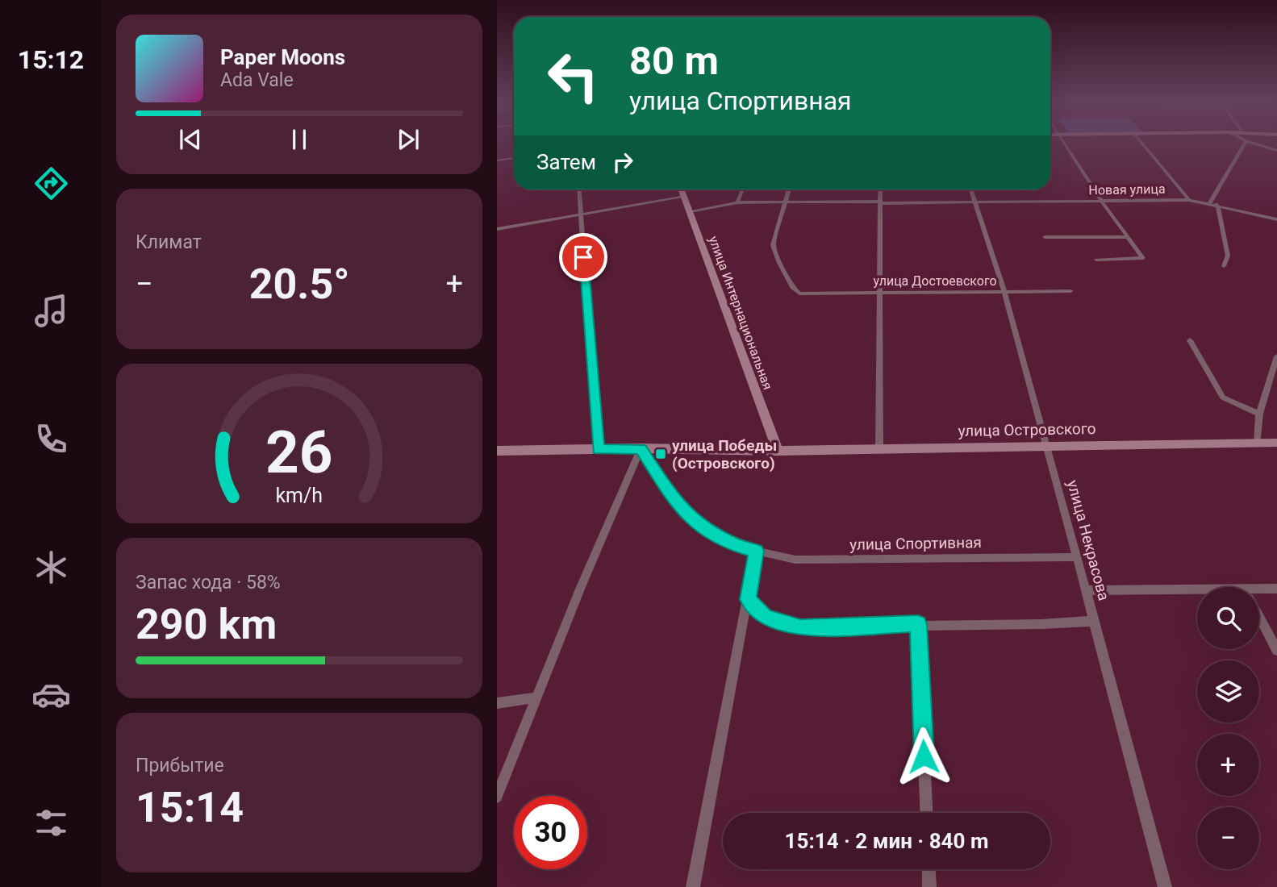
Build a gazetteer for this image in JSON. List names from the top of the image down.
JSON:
{
  "streets": {
    "main road": ["улица Интернациональная", "улица Островского"],
    "street": [
      "Новая улица",
      "улица Достоевского",
      "улица Некрасова",
      "улица Спортивная"
    ]
  },
  "crossings": [
    ["Новая улица", "улица Достоевского"],
    ["Новая улица", "улица Интернациональная"],
    ["Новая улица", "улица Некрасова"],
    ["улица Достоевского", "улица Некрасова"],
    ["улица Интернациональная", "улица Островского"],
    ["улица Островского", "улица Некрасова"],
    ["улица Островского", "улица Спортивная"],
    ["улица Некрасова", "улица Спортивная"]
  ],
  "places": {
    "transit": ["улица Победы (Островского)"]
  },
  "page": {
    "tabs": "15:12",
    "turn": ["80 m", "улица Спортивная"],
    "song": ["Paper Moons", "Ada Vale"],
    "then": "Затем",
    "tile": [
      "Климат",
      ["Запас хода · 58%", "290 km"],
      ["Прибытие", "15:14"]
    ],
    "heat": ["−", "20.5°", "+"],
    "map_buttons": ["+", "−"],
    "limit": "30",
    "trip": "15:14 · 2 мин · 840 m",
    "gauge": ["26", "km/h"]
  }
}
